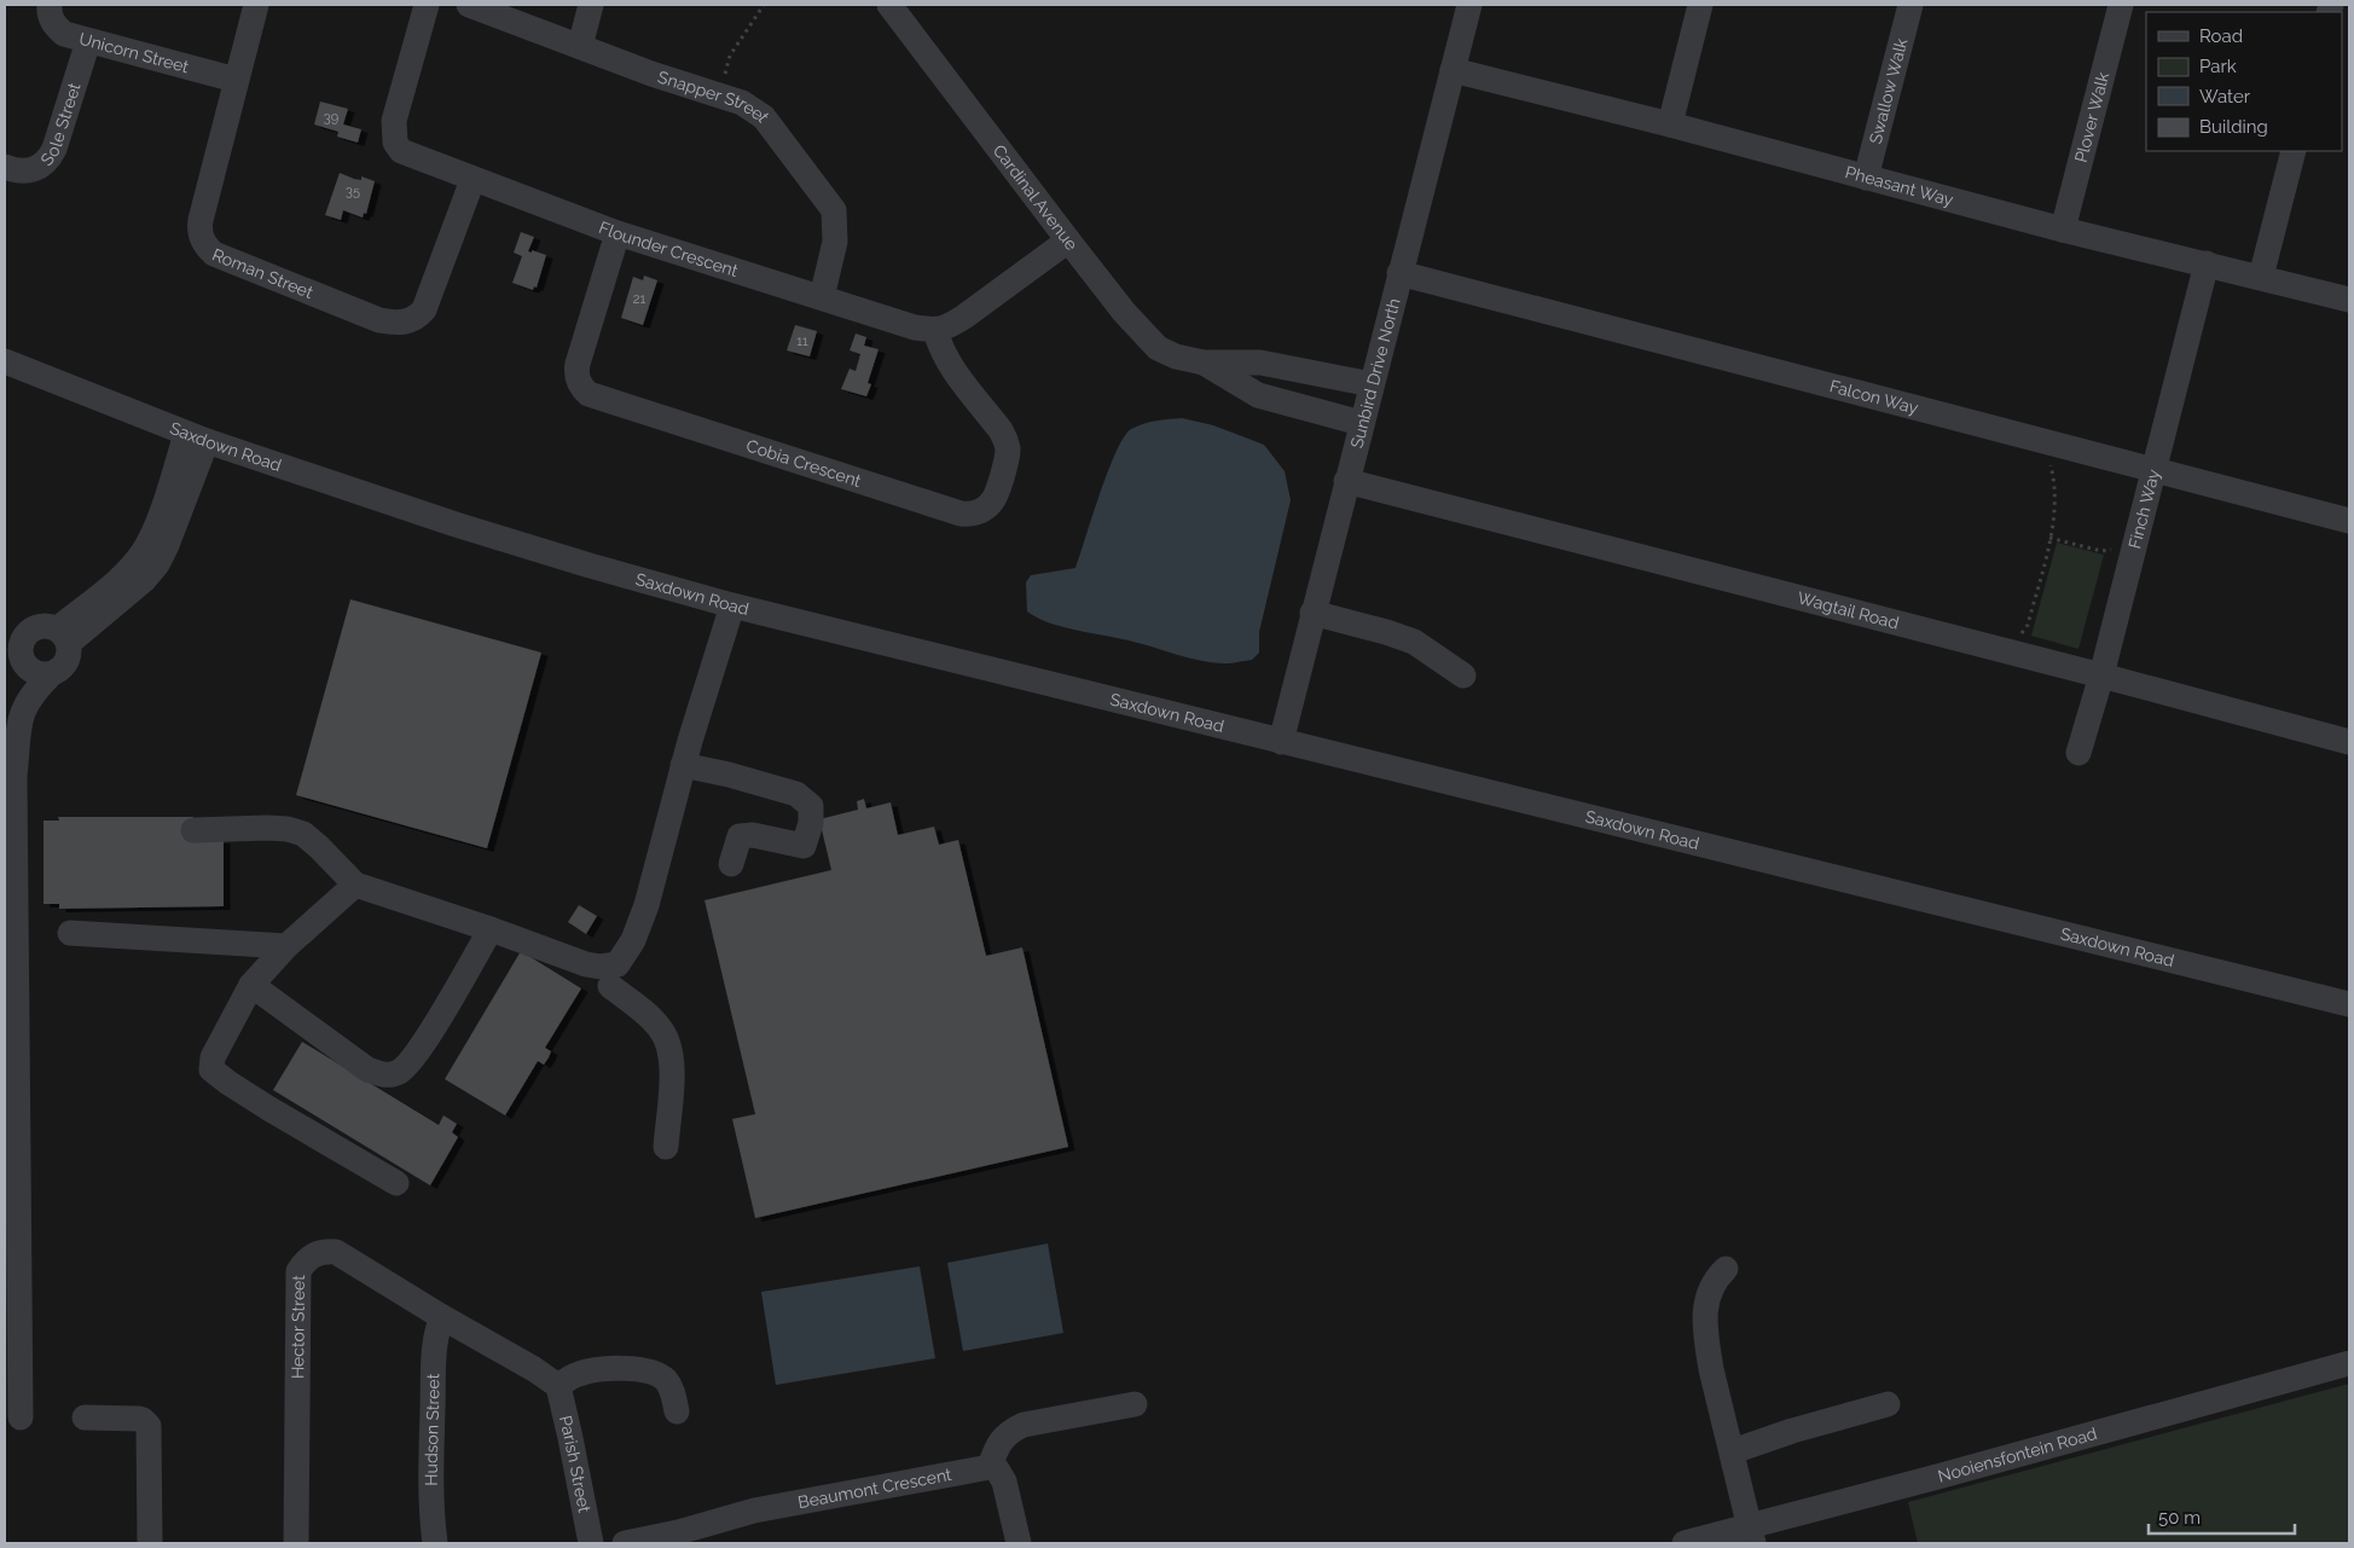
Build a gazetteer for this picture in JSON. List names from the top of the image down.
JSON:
{
  "streets": {
    "street": [
      "Unicorn Street",
      "Swallow Walk",
      "Snapper Street",
      "Plover Walk",
      "Sole Street",
      "Pheasant Way",
      "Cardinal Avenue",
      "Flounder Crescent",
      "Roman Street",
      "Sunbird Drive North",
      "Falcon Way",
      "Saxdown Road",
      "Cobia Crescent",
      "Finch Way",
      "Wagtail Road",
      "Hector Street",
      "Hudson Street",
      "Nooiensfontein Road",
      "Parish Street",
      "Beaumont Crescent"
    ]
  },
  "crossings": [
    ["Unicorn Street", "Sole Street"],
    ["Unicorn Street", "Roman Street"],
    ["Swallow Walk", "Pheasant Way"],
    ["Snapper Street", "Flounder Crescent"],
    ["Plover Walk", "Pheasant Way"],
    ["Pheasant Way", "Sunbird Drive North"],
    ["Pheasant Way", "Finch Way"],
    ["Cardinal Avenue", "Sunbird Drive North"],
    ["Flounder Crescent", "Roman Street"],
    ["Flounder Crescent", "Cobia Crescent"],
    ["Sunbird Drive North", "Falcon Way"],
    ["Sunbird Drive North", "Saxdown Road"],
    ["Sunbird Drive North", "Wagtail Road"],
    ["Falcon Way", "Finch Way"],
    ["Finch Way", "Wagtail Road"],
    ["Hector Street", "Hudson Street"],
    ["Hector Street", "Parish Street"]
  ],
  "house_numbers": [
    "39",
    "35",
    "21",
    "11"
  ],
  "legend": [
    "Road",
    "Park",
    "Water",
    "Building"
  ],
  "scale_bar": "50 m"
}
